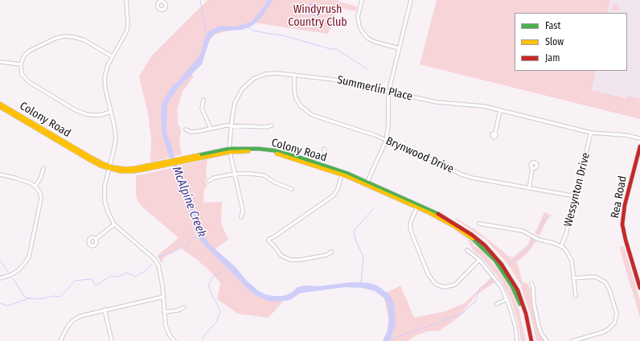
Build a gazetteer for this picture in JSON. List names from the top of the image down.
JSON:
{
  "streets": {
    "main road": ["Colony Road", "Rea Road"],
    "street": ["Summerlin Place", "Brynwood Drive", "Wessynton Drive"]
  },
  "crossings": [
    ["Summerlin Place", "Colony Road"],
    ["Summerlin Place", "Brynwood Drive"],
    ["Summerlin Place", "Wessynton Drive"],
    ["Brynwood Drive", "Wessynton Drive"]
  ],
  "water": ["McAlpine Creek"],
  "parks": ["Windyrush Country Club"],
  "legend": ["Fast", "Slow", "Jam"]
}
